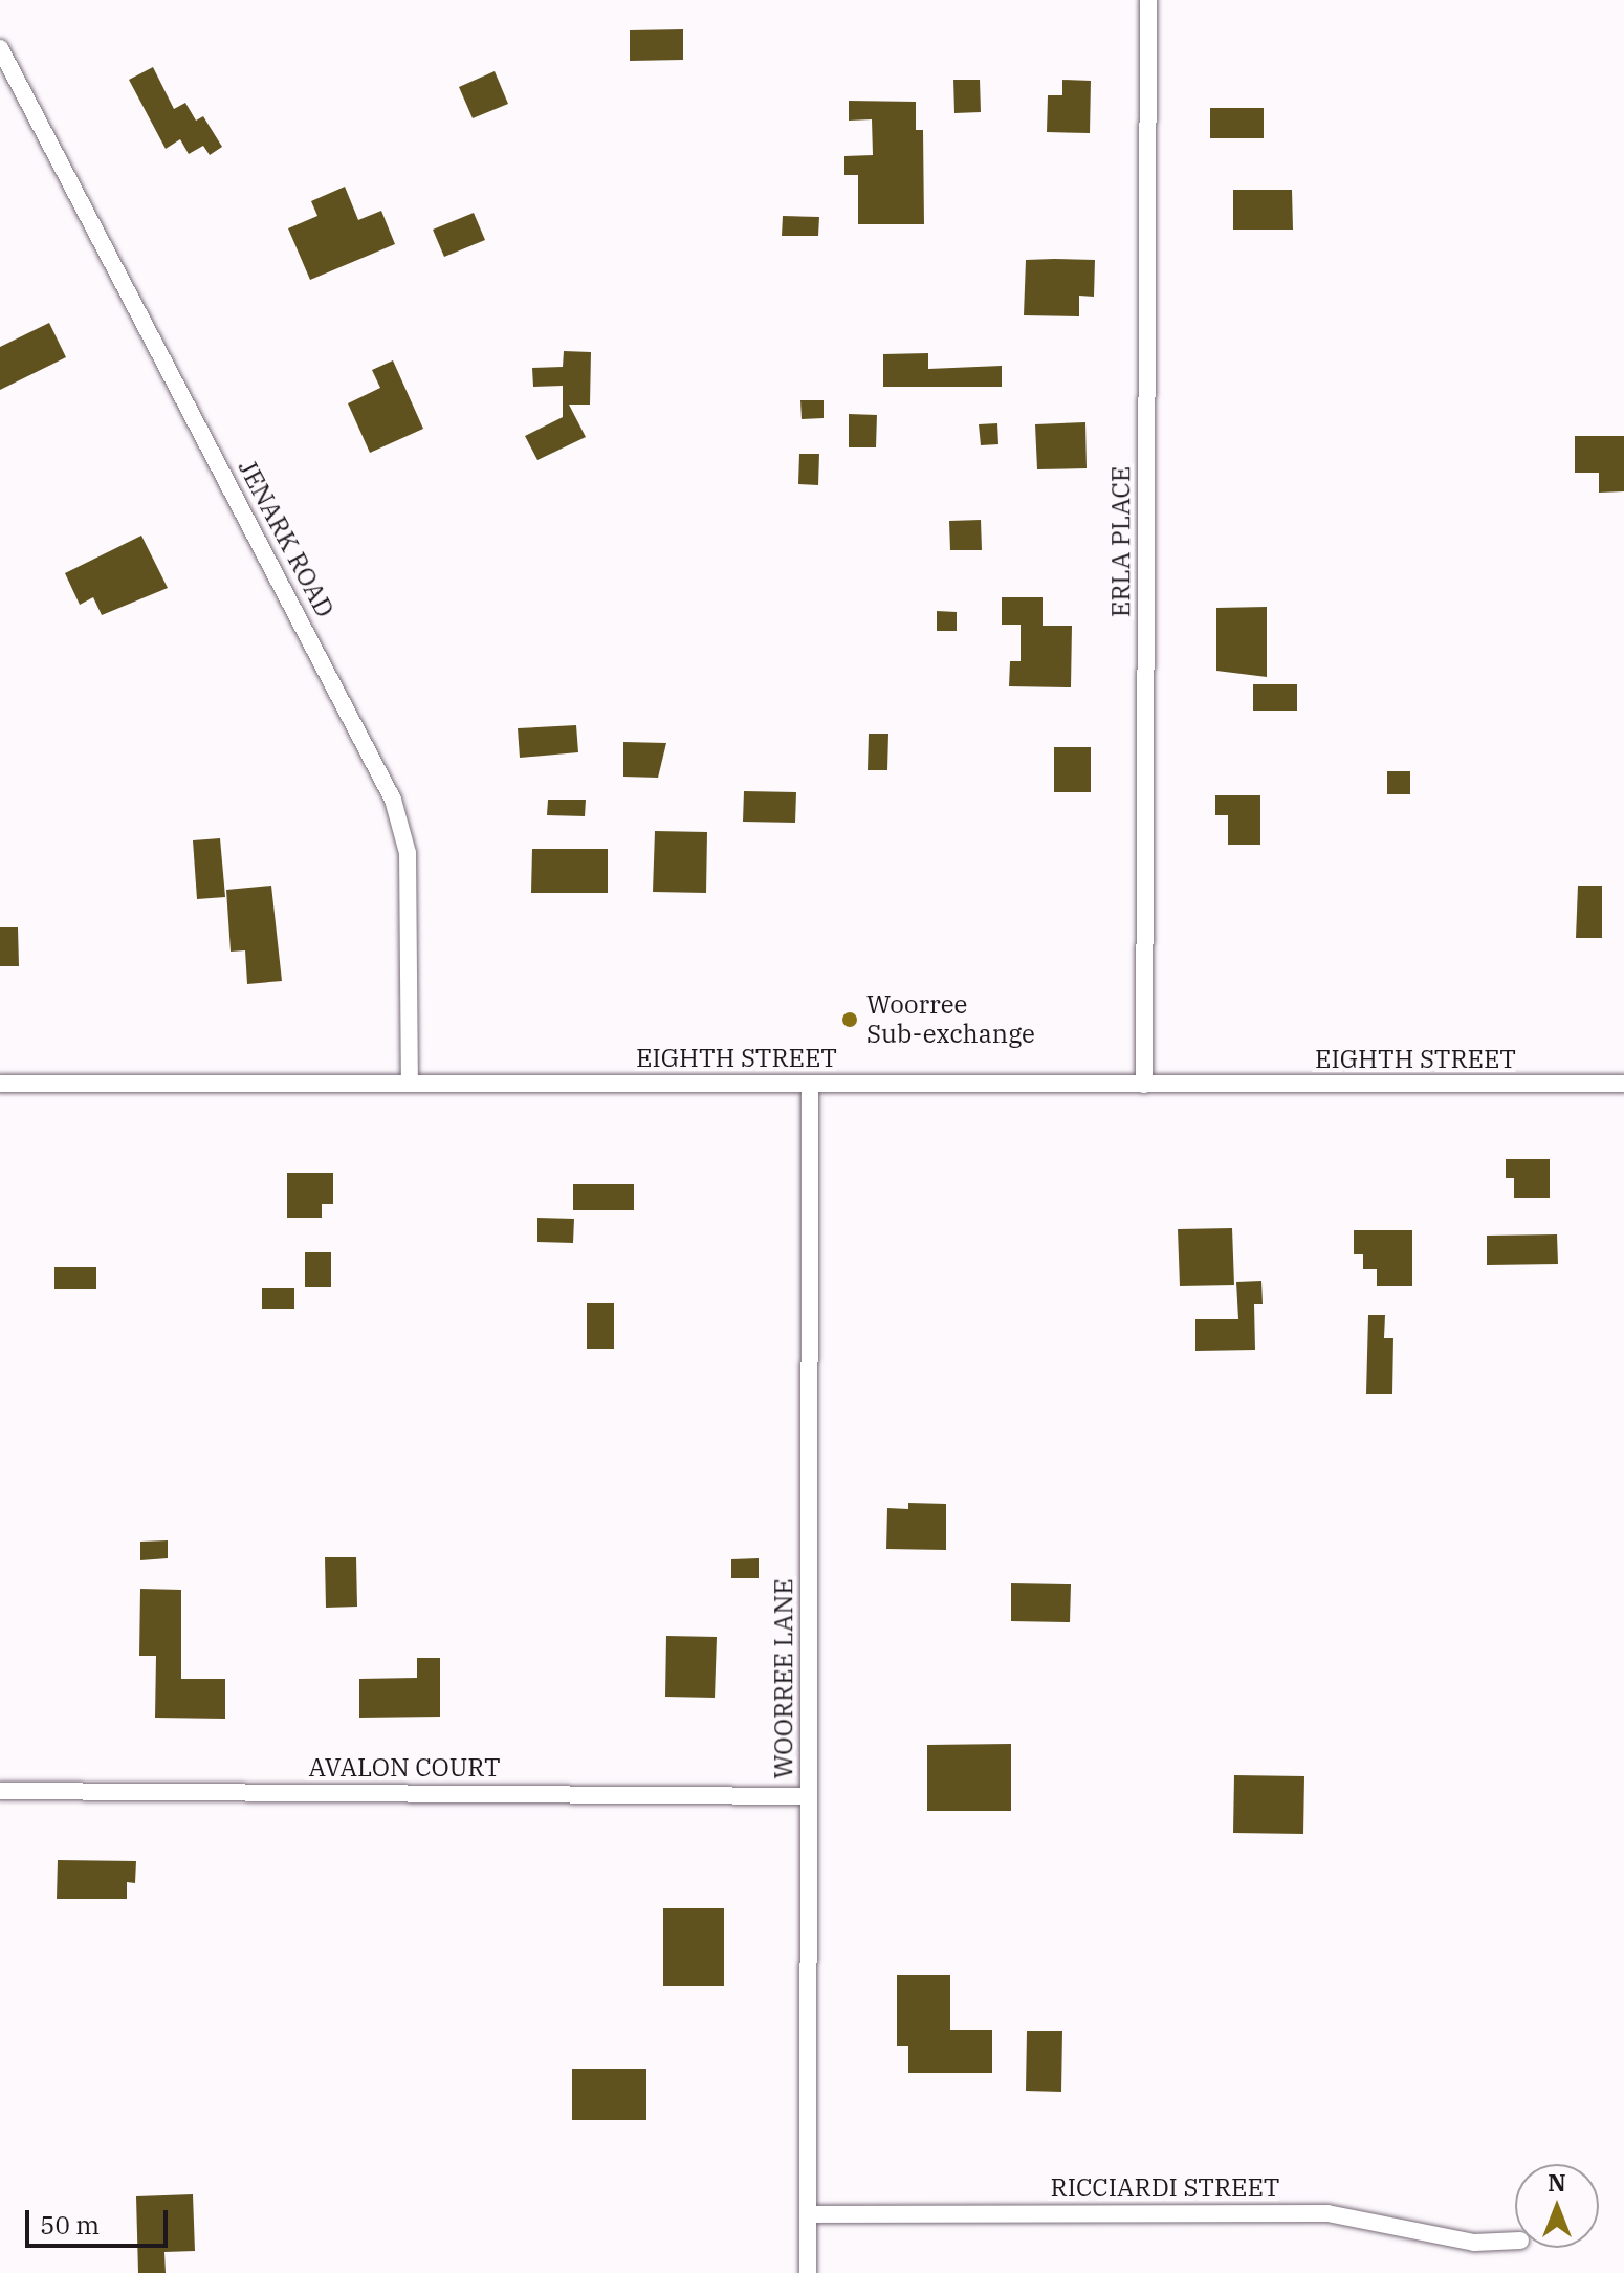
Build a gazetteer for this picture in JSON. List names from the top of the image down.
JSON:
{
  "streets": {
    "street": [
      "JENARK ROAD",
      "ERLA PLACE",
      "EIGHTH STREET",
      "WOORREE LANE",
      "AVALON COURT",
      "RICCIARDI STREET"
    ]
  },
  "crossings": [
    ["JENARK ROAD", "EIGHTH STREET"],
    ["ERLA PLACE", "EIGHTH STREET"],
    ["EIGHTH STREET", "WOORREE LANE"],
    ["WOORREE LANE", "AVALON COURT"],
    ["WOORREE LANE", "RICCIARDI STREET"]
  ],
  "places": ["Woorree Sub-exchange"],
  "scale_bar": "50 m",
  "north": "top"
}
